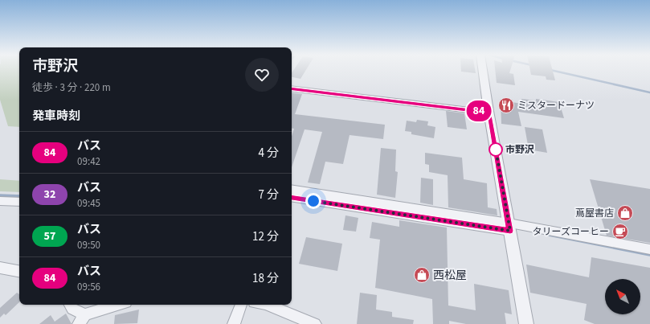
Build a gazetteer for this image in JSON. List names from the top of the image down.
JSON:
{
  "places": {
    "restaurant": ["ミスタードーナツ"],
    "other": ["市野沢"],
    "shop": ["蔦屋書店", "西松屋"],
    "cafe": ["タリーズコーヒー"]
  },
  "lines": ["bus line 84"],
  "north": "top left",
  "page": {
    "on_map": "84",
    "heading": [
      ["市野沢", "徒歩 · 3 分 · 220 m"],
      "発車時刻"
    ],
    "list": [
      {
        "mark": "84",
        "name": "バス",
        "note": "09:42",
        "value": "4 分"
      },
      {
        "mark": "32",
        "name": "バス",
        "note": "09:45",
        "value": "7 分"
      },
      {
        "mark": "57",
        "name": "バス",
        "note": "09:50",
        "value": "12 分"
      },
      {
        "mark": "84",
        "name": "バス",
        "note": "09:56",
        "value": "18 分"
      }
    ]
  }
}
